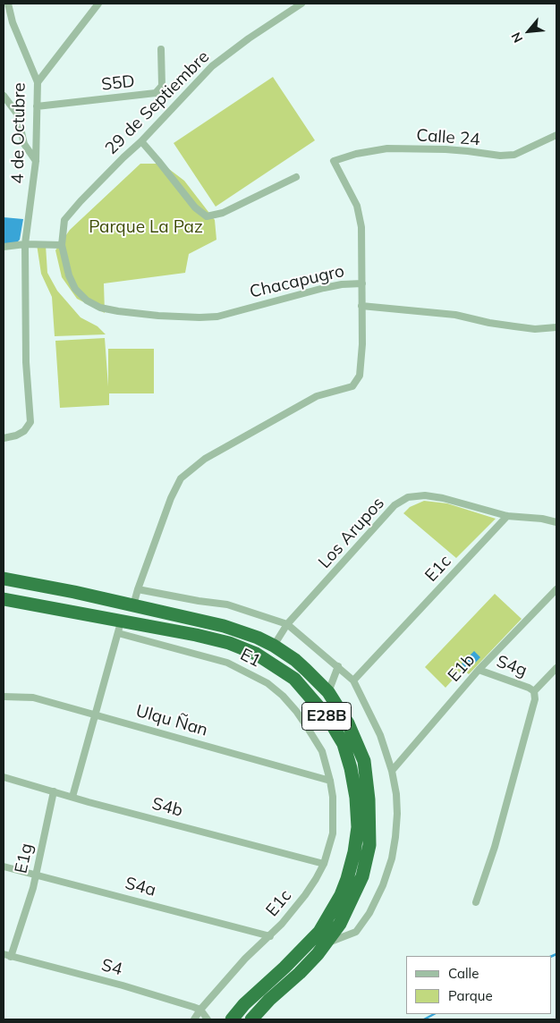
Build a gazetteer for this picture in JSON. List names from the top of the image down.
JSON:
{
  "streets": {
    "highway": ["E28B"],
    "street": [
      "S5D",
      "29 de Septiembre",
      "4 de Octubre",
      "Calle 24",
      "Chacapugro",
      "Los Arupos",
      "E1c",
      "E1",
      "S4g",
      "E1b",
      "Ulqu Ñan",
      "S4b",
      "E1g",
      "S4a",
      "S4"
    ]
  },
  "crossings": [
    ["S5D", "4 de Octubre"],
    ["29 de Septiembre", "Chacapugro"],
    ["Calle 24", "Chacapugro"],
    ["Chacapugro", "E28B"],
    ["Los Arupos", "E1c"],
    ["Los Arupos", "E28B"],
    ["E1c", "E1"],
    ["E1c", "Ulqu Ñan"],
    ["E1c", "S4b"],
    ["E1c", "S4a"],
    ["E1c", "S4"],
    ["E1", "E28B"],
    ["E1", "Ulqu Ñan"],
    ["S4g", "E1b"],
    ["S4b", "E1g"],
    ["E1g", "S4a"],
    ["E1g", "S4"]
  ],
  "parks": ["Parque La Paz"],
  "legend": ["Calle", "Parque"],
  "north": "bottom left"
}
